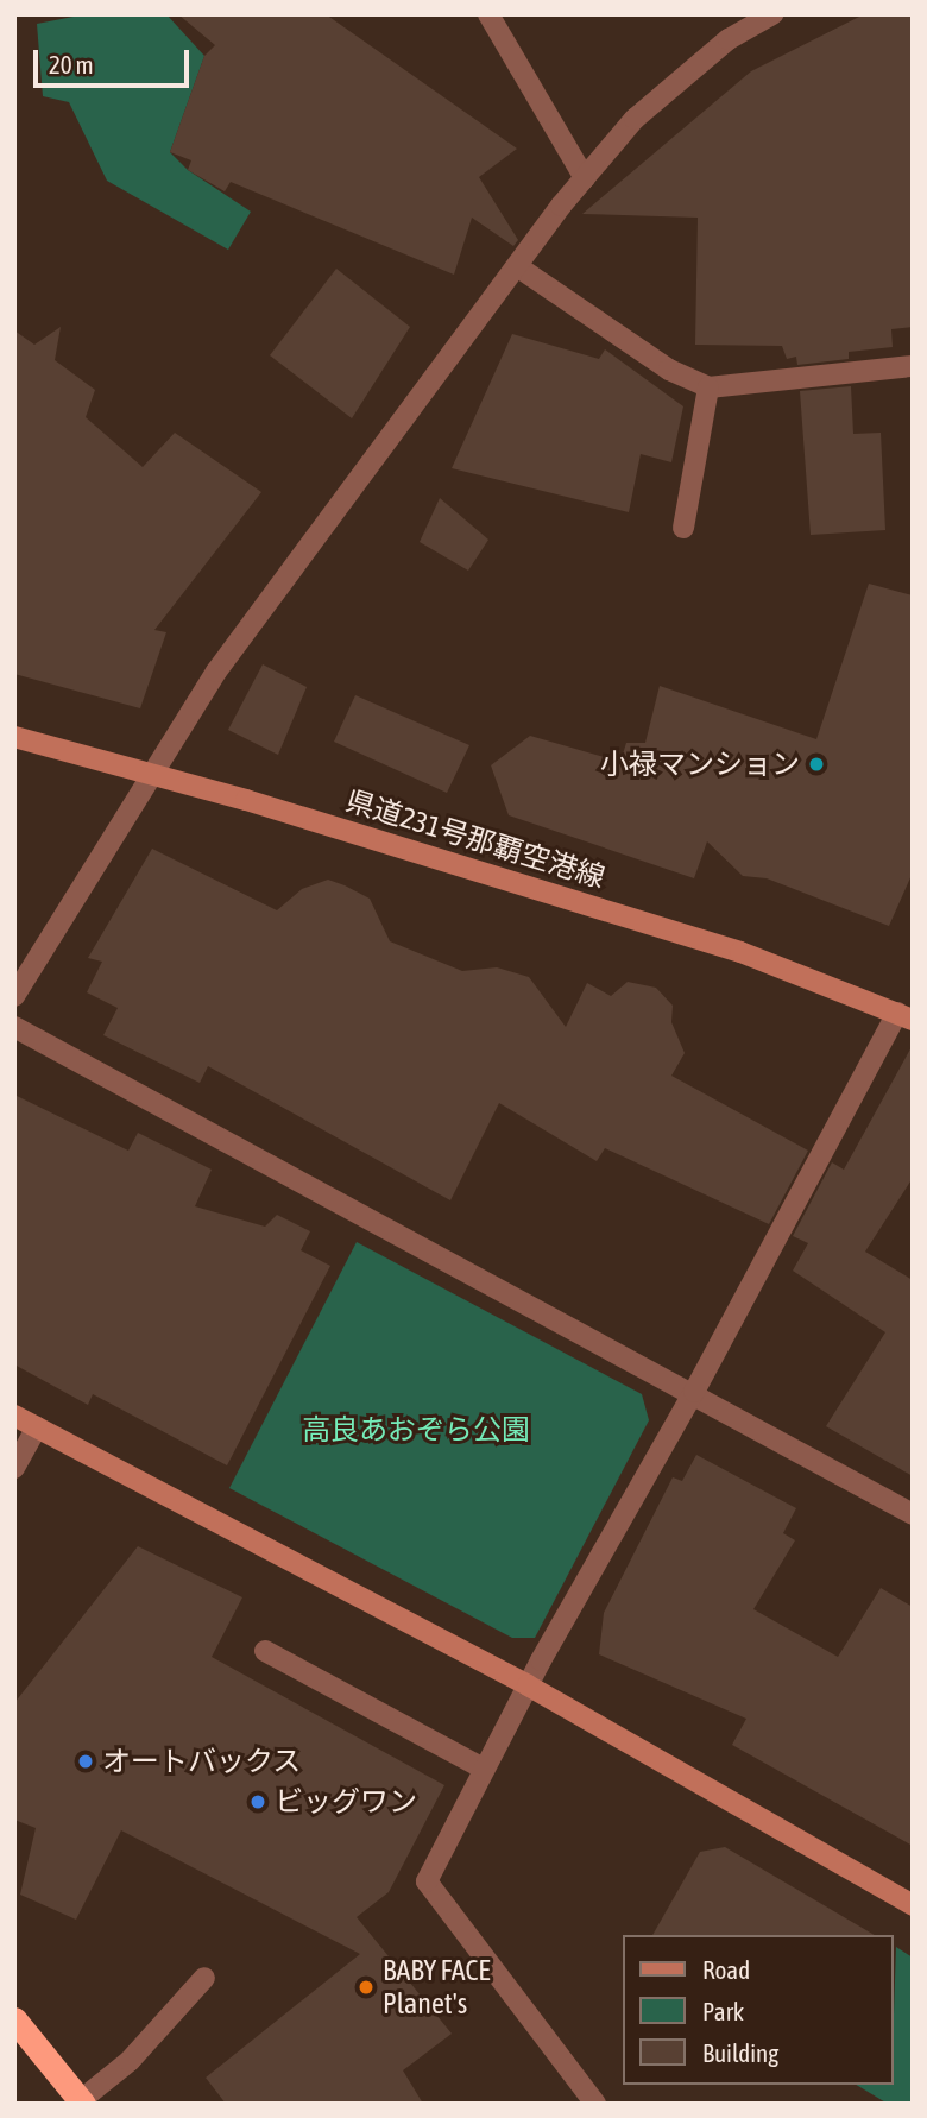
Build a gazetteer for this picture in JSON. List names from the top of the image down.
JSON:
{
  "streets": {
    "street": ["県道231号那覇空港線"]
  },
  "parks": ["高良あおぞら公園"],
  "places": [
    "小禄マンション",
    "オートバックス",
    "ビッグワン",
    "BABY FACE Planet's"
  ],
  "legend": ["Road", "Park", "Building"],
  "scale_bar": "20 m"
}
